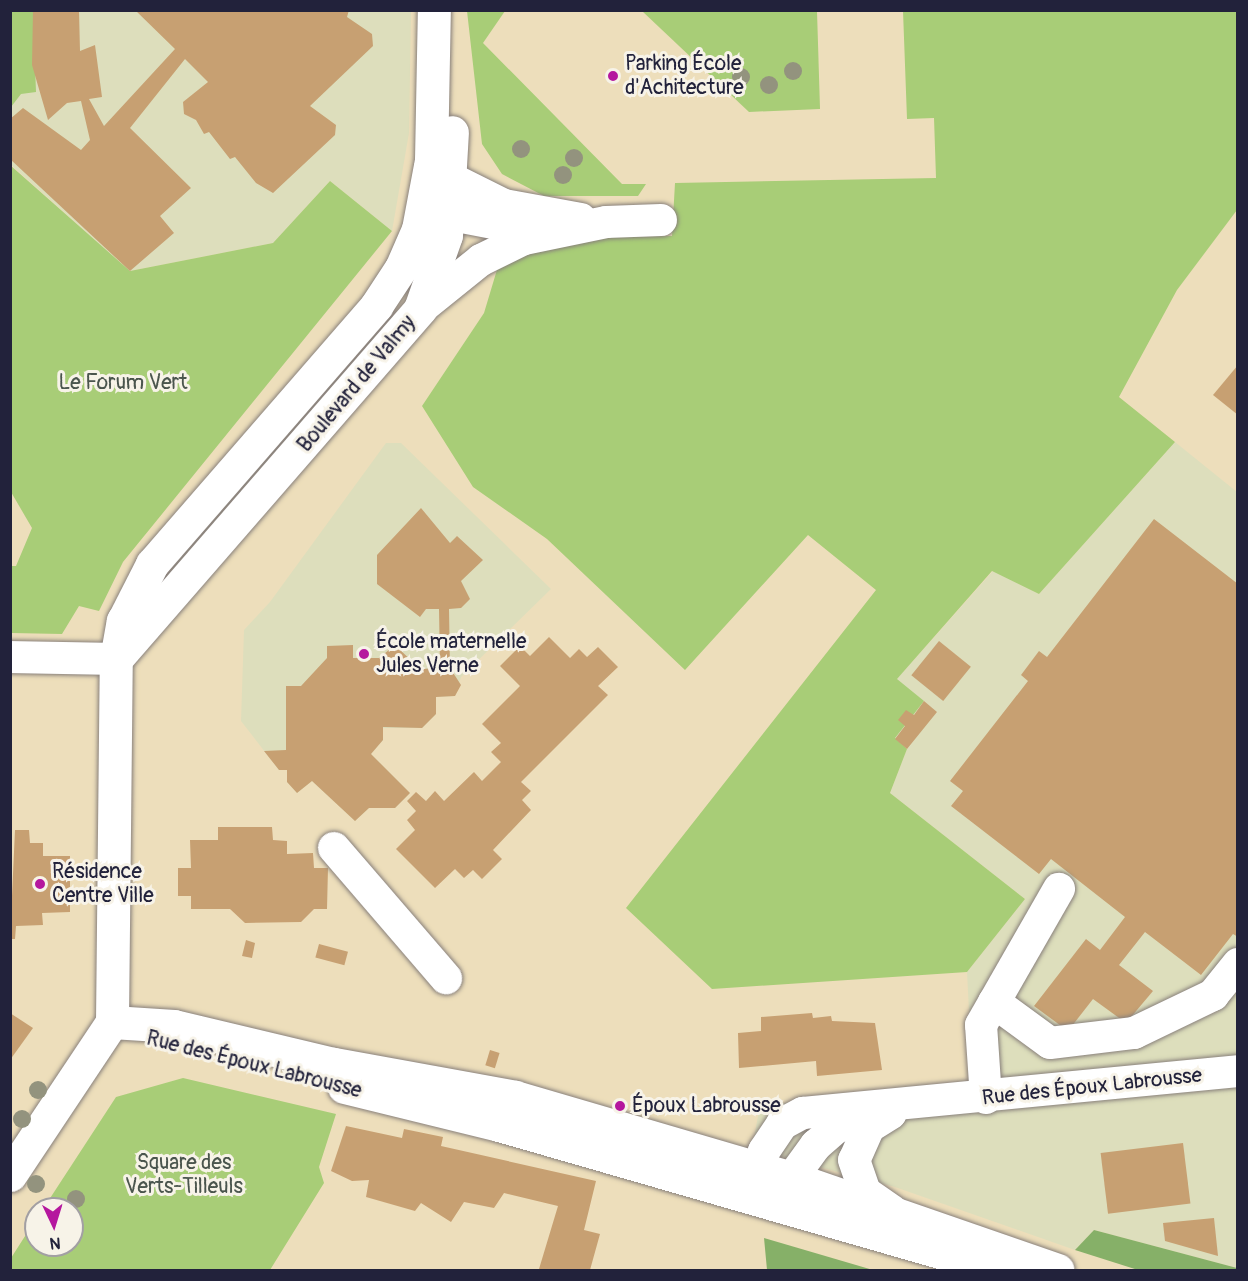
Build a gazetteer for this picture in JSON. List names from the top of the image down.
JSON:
{
  "streets": {
    "main road": ["Boulevard de Valmy", "Rue des Époux Labrousse"]
  },
  "crossings": [
    ["Boulevard de Valmy", "Rue des Époux Labrousse"]
  ],
  "parks": ["Le Forum Vert", "Square des Verts-Tilleuls"],
  "places": [
    "Parking École d'Achitecture",
    "École maternelle Jules Verne",
    "Résidence Centre Ville",
    "Époux Labrousse"
  ],
  "north": "bottom"
}
